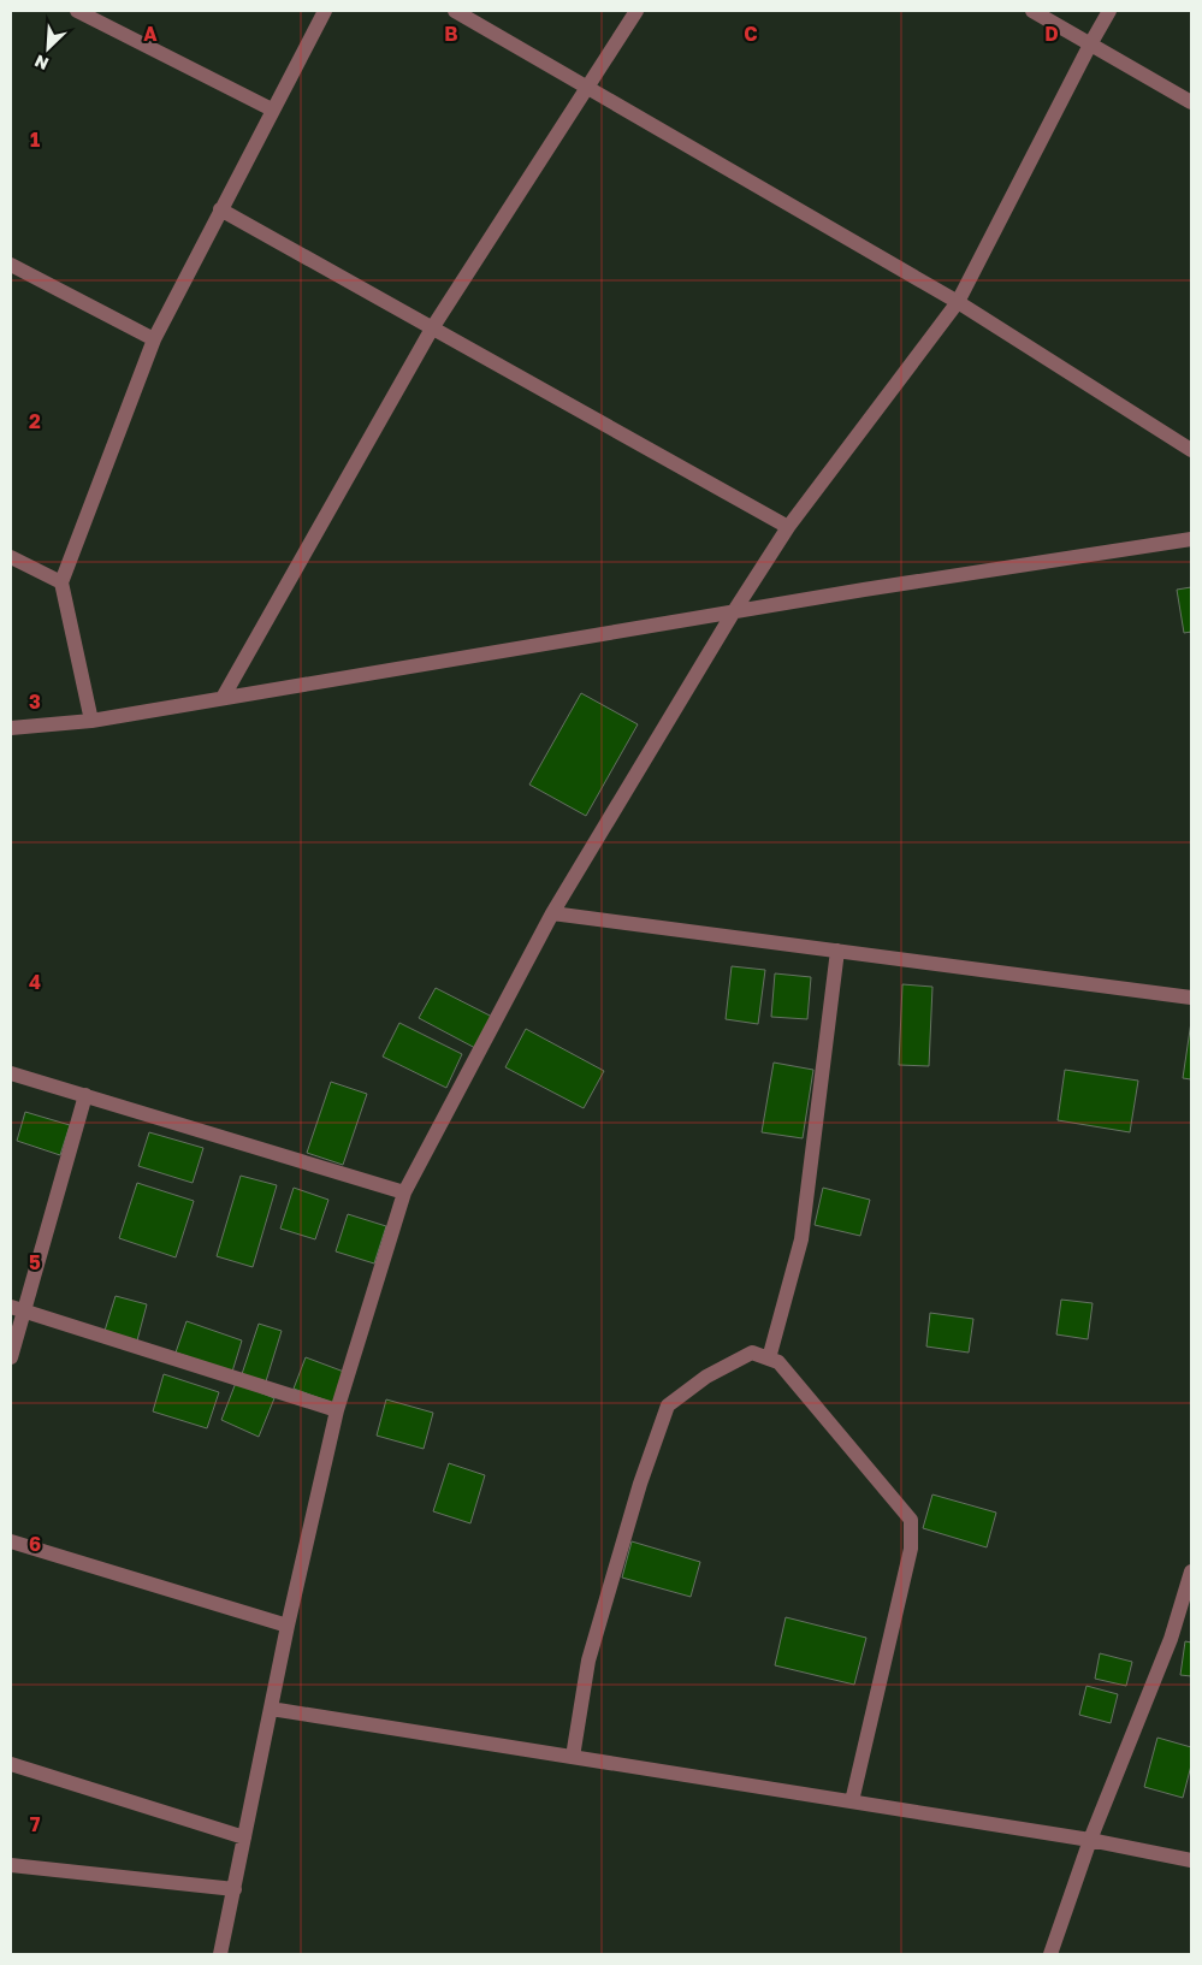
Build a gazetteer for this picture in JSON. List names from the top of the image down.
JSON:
{
  "north": "bottom left",
  "grid": {
    "columns": [
      "A",
      "B",
      "C",
      "D"
    ],
    "rows": [
      "1",
      "2",
      "3",
      "4",
      "5",
      "6",
      "7"
    ]
  }
}
